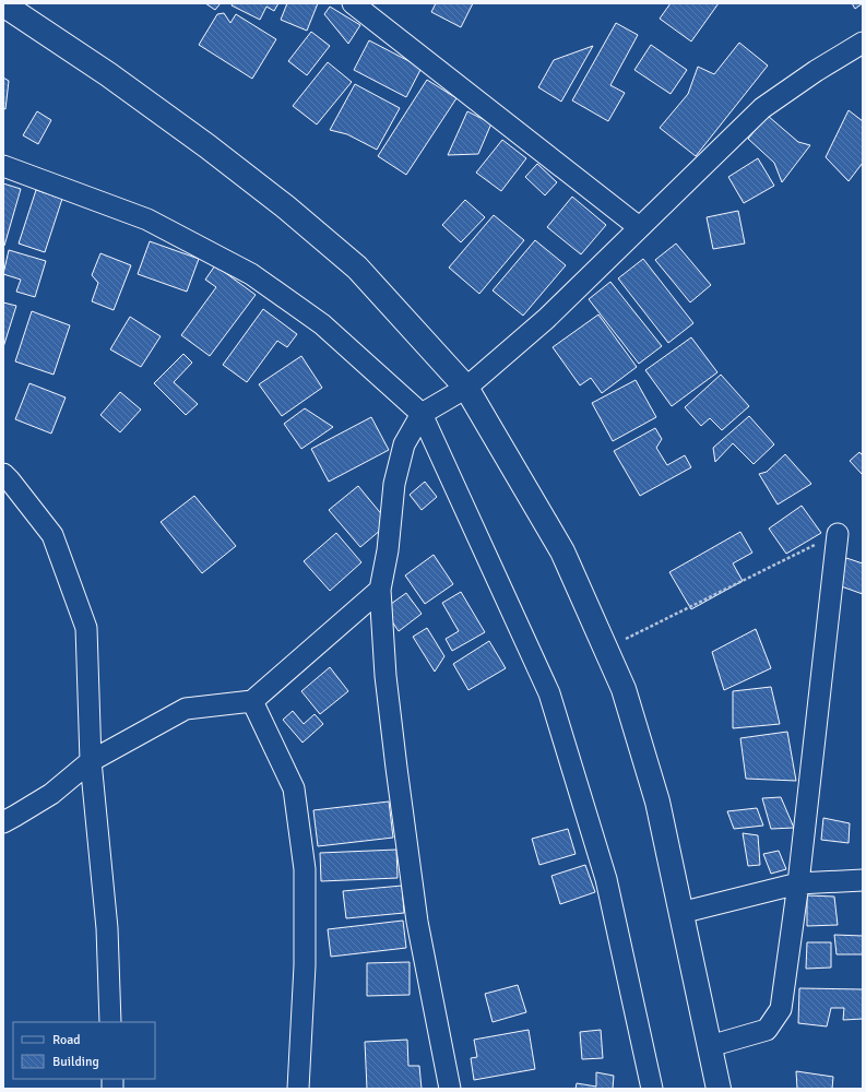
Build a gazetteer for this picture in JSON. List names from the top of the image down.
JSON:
{
  "legend": ["Road", "Building"]
}
